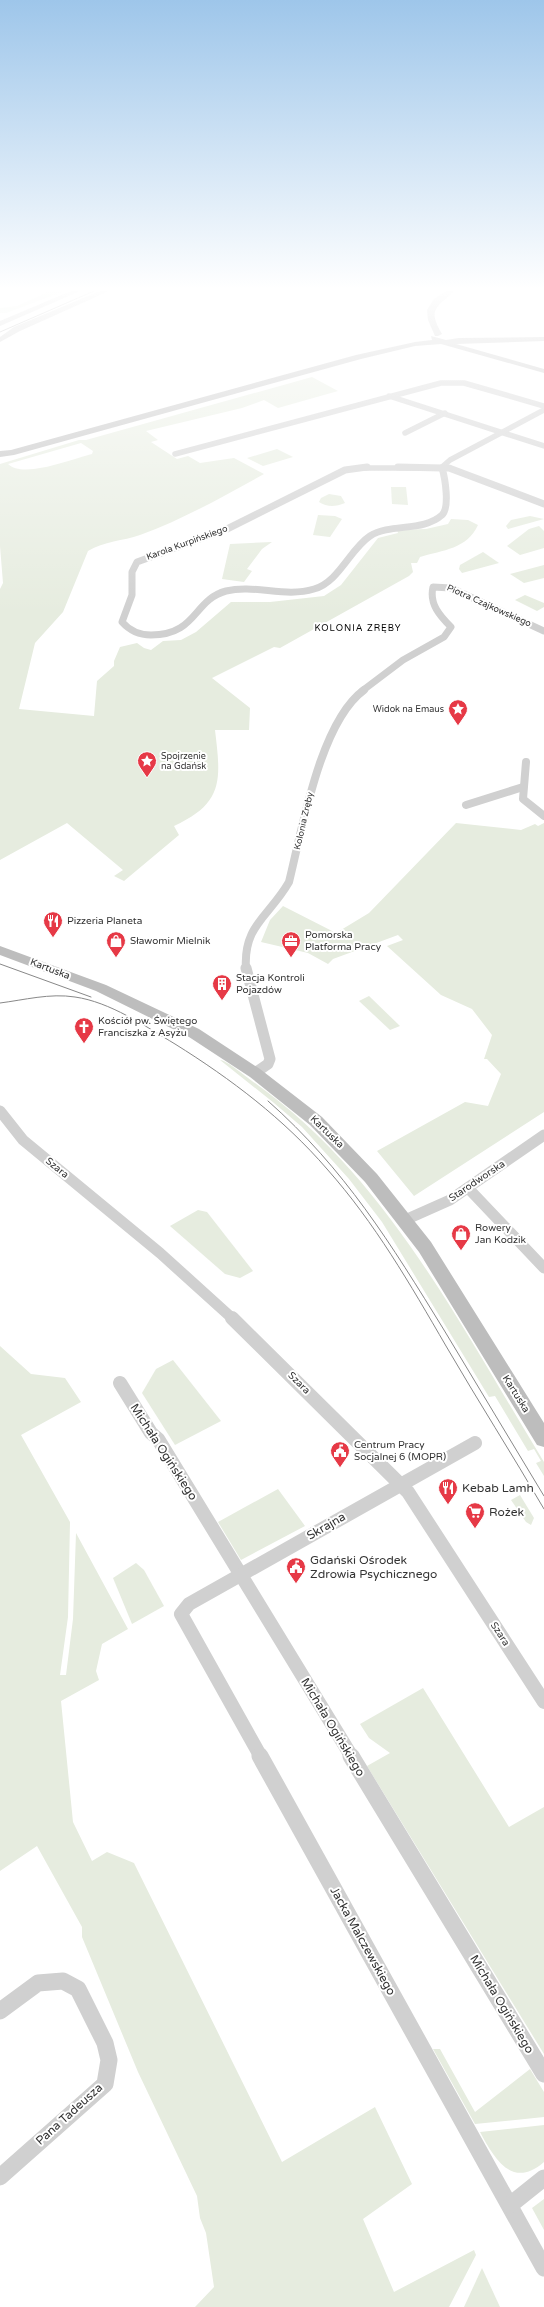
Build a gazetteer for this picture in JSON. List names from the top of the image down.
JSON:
{
  "streets": {
    "main road": ["Kartuska"],
    "street": [
      "Karola Kurpińskiego",
      "Piotra Czajkowskiego",
      "Kolonia Zręby",
      "Szara",
      "Starodworska",
      "Michała Ogińskiego",
      "Skrajna",
      "Jacka Malczewskiego",
      "Pana Tadeusza"
    ]
  },
  "crossings": [
    ["Piotra Czajkowskiego", "Kolonia Zręby"],
    ["Kolonia Zręby", "Kartuska"],
    ["Kartuska", "Starodworska"],
    ["Szara", "Skrajna"],
    ["Michała Ogińskiego", "Skrajna"],
    ["Skrajna", "Jacka Malczewskiego"]
  ],
  "districts": ["KOLONIA ZRĘBY"],
  "places": {
    "place": ["Widok na Emaus", "Spojrzenie na Gdańsk"],
    "restaurant": ["Pizzeria Planeta", "Kebab Lamh"],
    "shop": ["Sławomir Mielnik", "Rowery Jan Kodzik"],
    "office": ["Pomorska Platforma Pracy"],
    "building": ["Stacja Kontroli Pojazdów"],
    "church": ["Kościół pw. Świętego Franciszka z Asyżu"],
    "public building": ["Centrum Pracy Socjalnej 6 (MOPR)", "Gdański Ośrodek Zdrowia Psychicznego"],
    "supermarket": ["Rożek"]
  }
}
